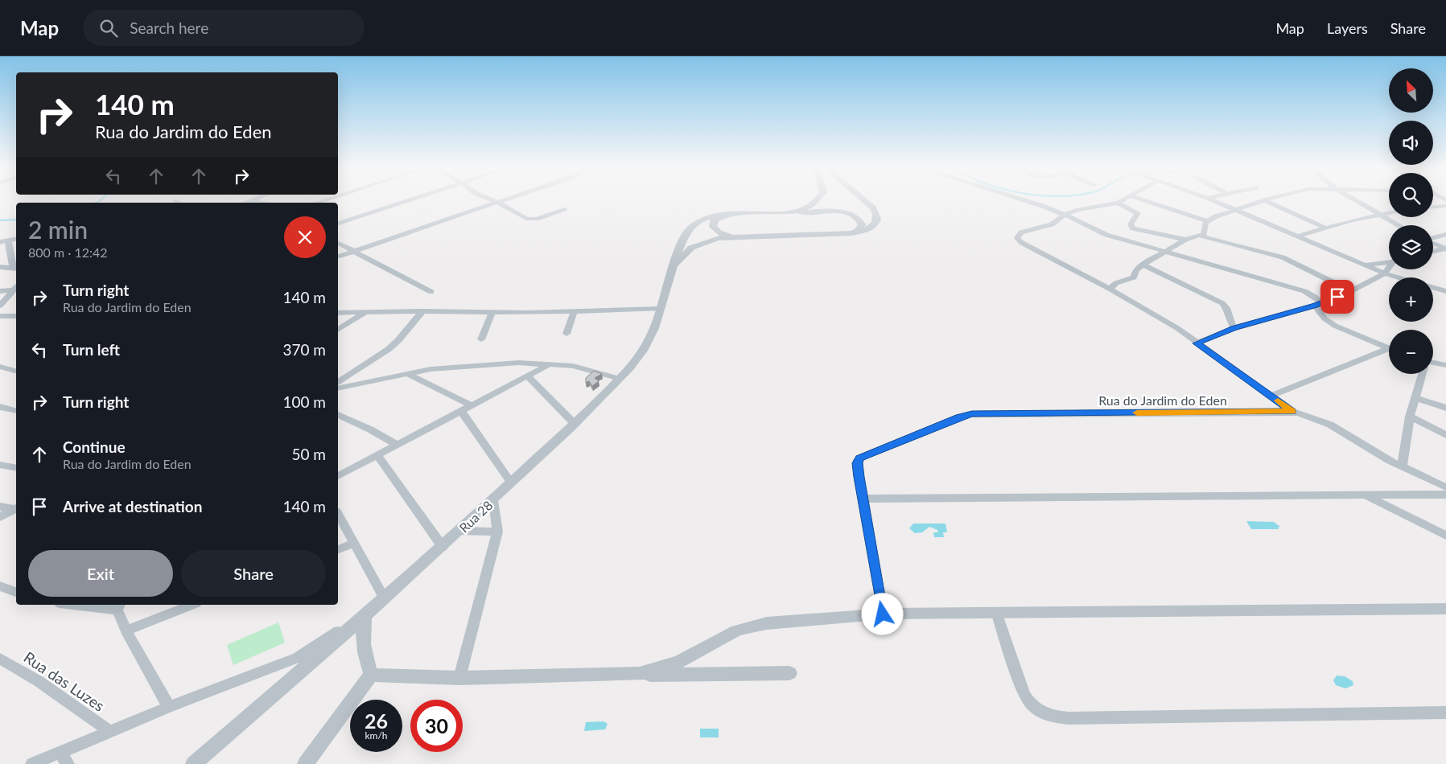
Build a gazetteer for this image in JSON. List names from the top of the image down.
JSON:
{
  "streets": {
    "street": ["Rua do Jardim do Eden", "Rua 28", "Rua das Luzes"]
  },
  "north": "top left",
  "page": {
    "header": "Map",
    "search": "Search here",
    "nav": ["Map", "Layers", "Share"],
    "map_buttons": ["+", "−"],
    "turn": ["140 m", "Rua do Jardim do Eden"],
    "heading": ["2 min", "800 m · 12:42"],
    "list": [
      {
        "name": "Turn right",
        "note": "Rua do Jardim do Eden",
        "value": "140 m"
      },
      {
        "name": "Turn left",
        "value": "370 m"
      },
      {
        "name": "Turn right",
        "value": "100 m"
      },
      {
        "name": "Continue",
        "note": "Rua do Jardim do Eden",
        "value": "50 m"
      },
      {
        "name": "Arrive at destination",
        "value": "140 m"
      }
    ],
    "buttons": ["Exit", "Share"],
    "speed": "26 km/h",
    "limit": "30"
  }
}
